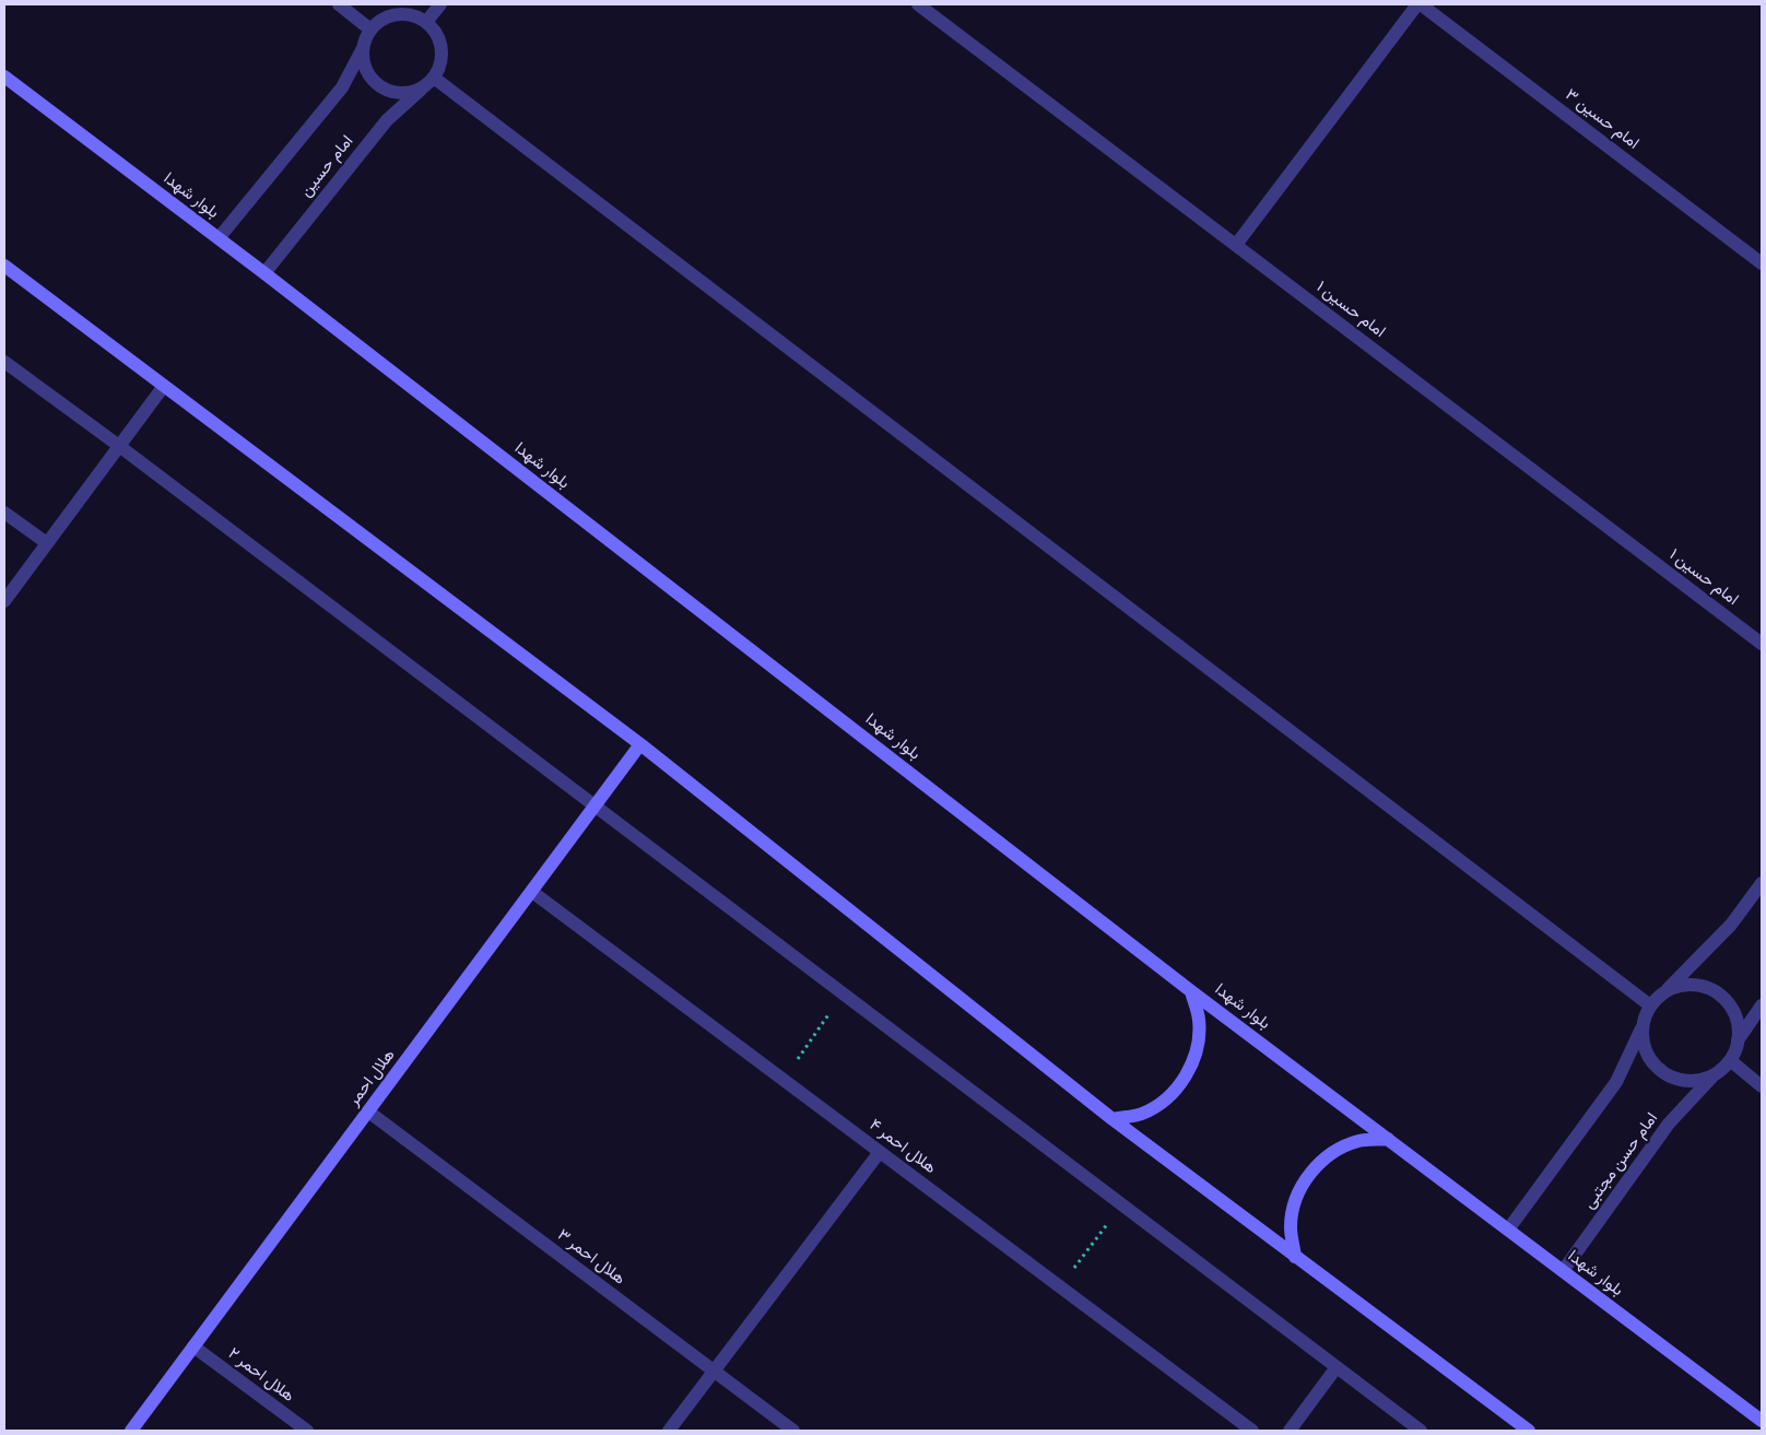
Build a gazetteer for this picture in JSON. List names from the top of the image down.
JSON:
{
  "streets": {
    "main road": ["بلوار شهدا", "هلال احمر"],
    "street": [
      "امام حسین ۳",
      "امام حسین",
      "امام حسین ۱",
      "هلال احمر ۴",
      "امام حسن مجتبی",
      "هلال احمر ۳",
      "هلال احمر ۲"
    ]
  },
  "crossings": [
    ["امام حسین", "بلوار شهدا"],
    ["بلوار شهدا", "امام حسن مجتبی"],
    ["هلال احمر", "هلال احمر ۴"],
    ["هلال احمر", "هلال احمر ۳"],
    ["هلال احمر", "هلال احمر ۲"]
  ]
}
